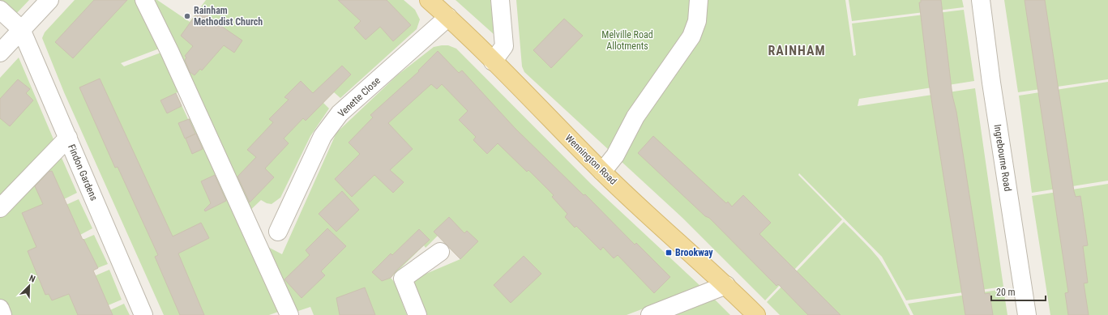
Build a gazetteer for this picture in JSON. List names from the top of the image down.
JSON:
{
  "streets": {
    "main road": ["Wennington Road"],
    "street": ["Venette Close", "Ingrebourne Road", "Findon Gardens"]
  },
  "crossings": [
    ["Venette Close", "Wennington Road"]
  ],
  "districts": ["RAINHAM"],
  "parks": ["Melville Road Allotments"],
  "places": {
    "other": ["Rainham Methodist Church"],
    "transit": ["Brookway"]
  },
  "scale_bar": "20 m",
  "north": "top right"
}
